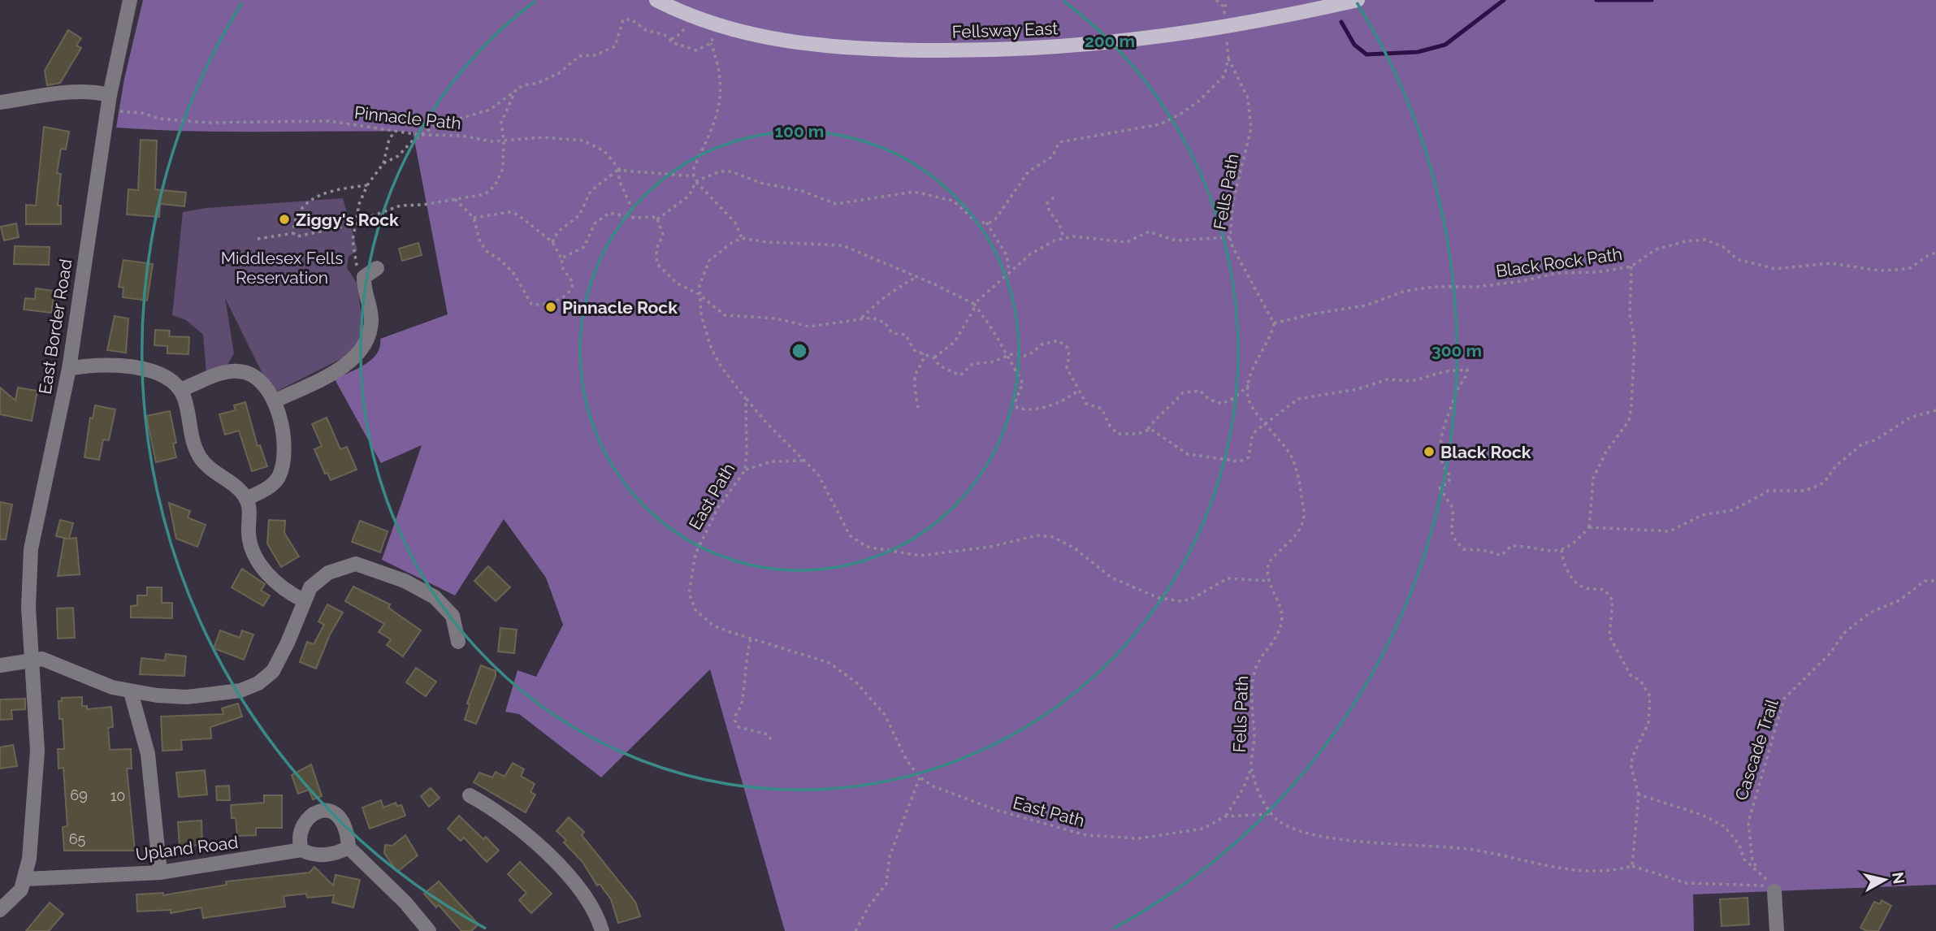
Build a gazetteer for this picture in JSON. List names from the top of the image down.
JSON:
{
  "streets": {
    "main road": ["Fellsway East"],
    "street": ["East Border Road", "Upland Road"],
    "path": [
      "Pinnacle Path",
      "Fells Path",
      "Black Rock Path",
      "East Path",
      "Cascade Trail"
    ]
  },
  "crossings": [
    ["Pinnacle Path", "East Border Road"],
    ["Fells Path", "Black Rock Path"],
    ["Fells Path", "East Path"],
    ["East Border Road", "Upland Road"]
  ],
  "parks": ["Middlesex Fells Reservation"],
  "places": ["Ziggy's Rock", "Pinnacle Rock", "Black Rock"],
  "house_numbers": ["69", "10", "65"],
  "north": "right",
  "rings": ["200 m", "100 m", "300 m"]
}
